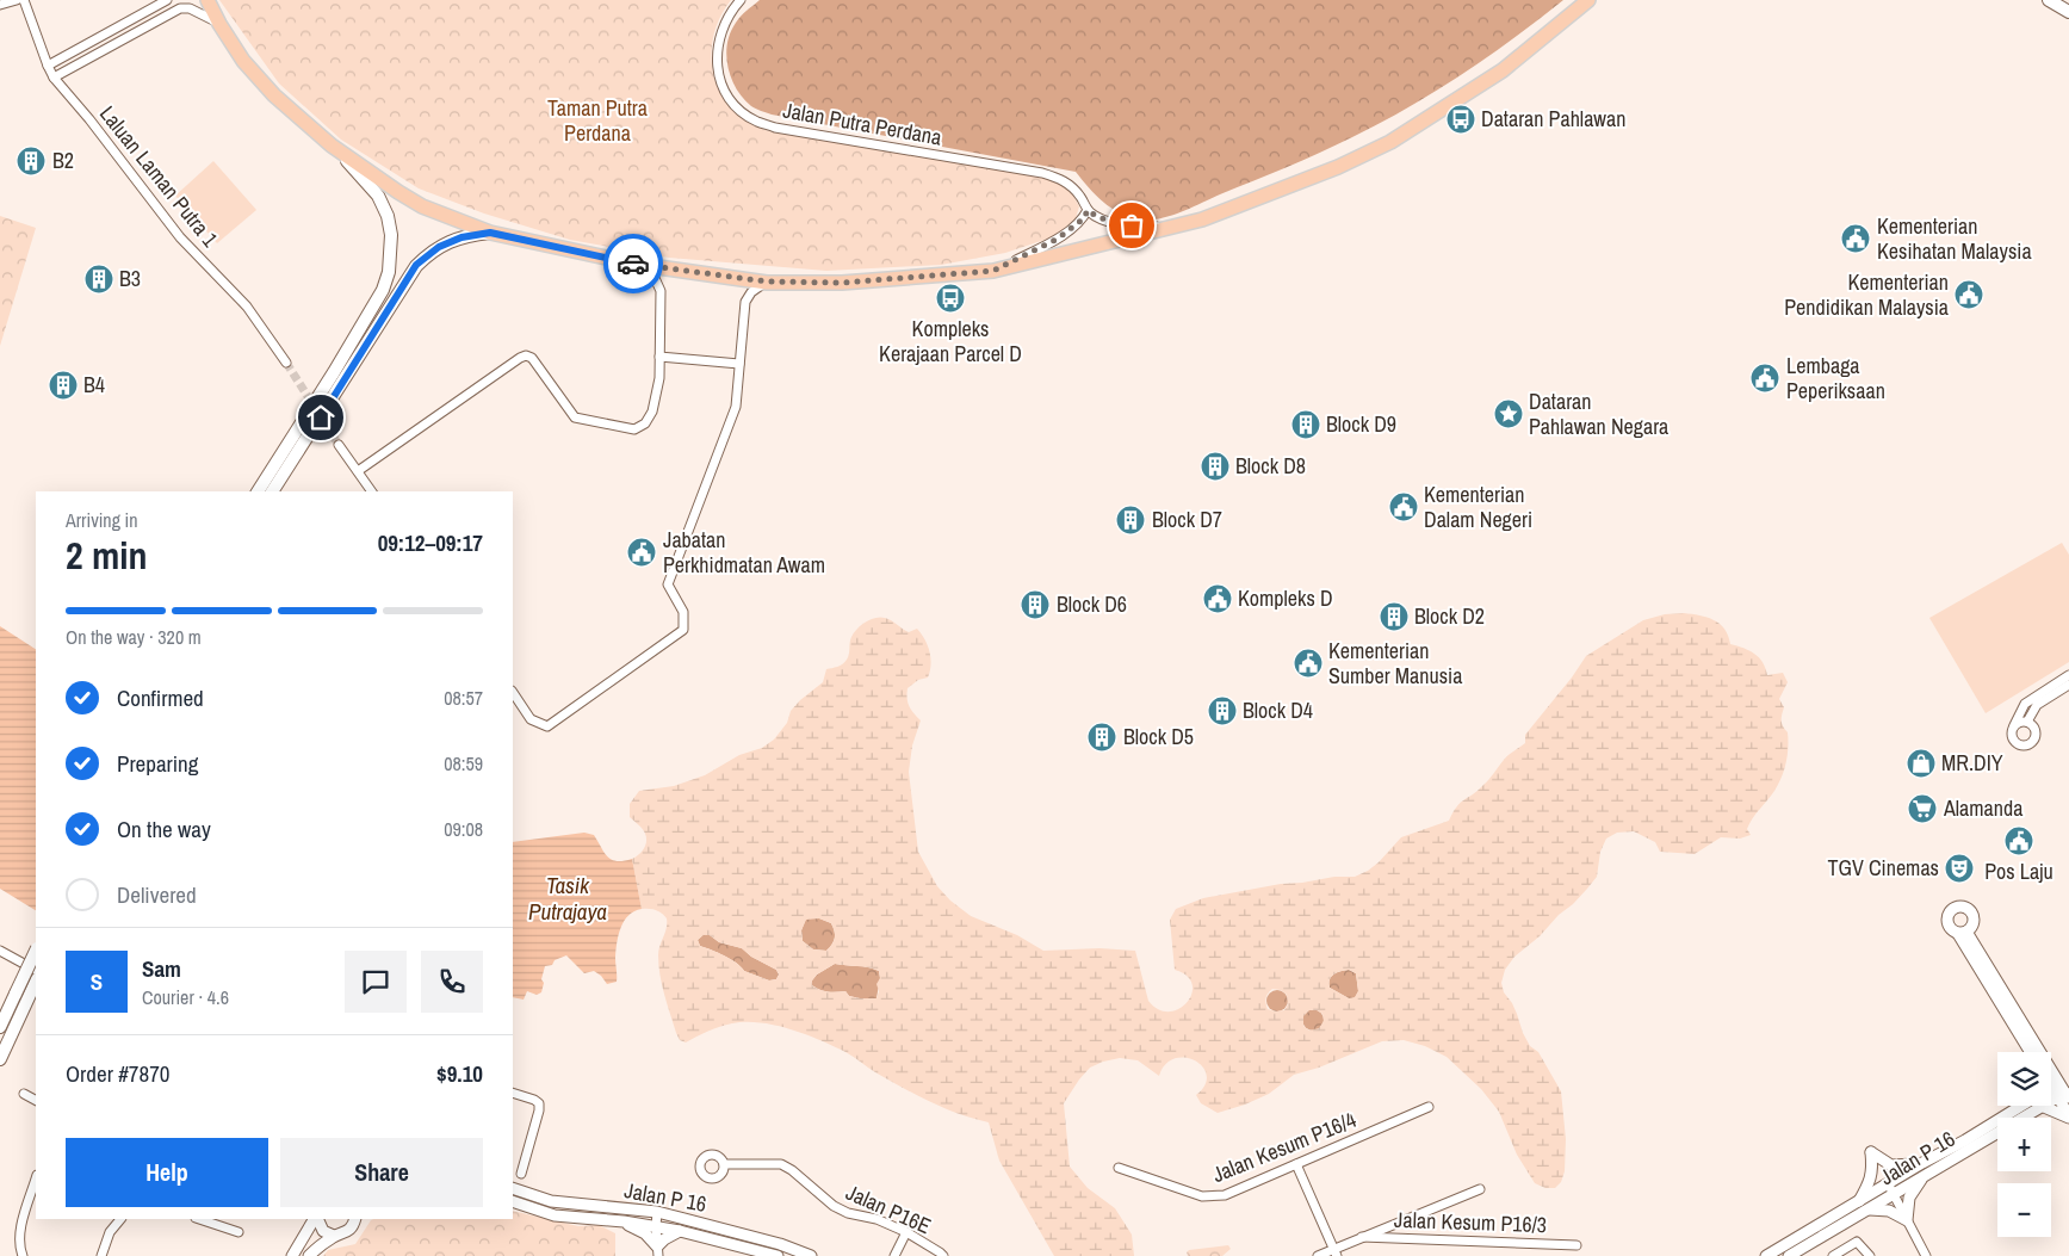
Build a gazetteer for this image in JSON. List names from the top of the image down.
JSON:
{
  "streets": {
    "street": [
      "Jalan Putra Perdana",
      "Laluan Laman Putra 1",
      "Jalan Kesum P16/4",
      "Jalan P 16",
      "Jalan P16E",
      "Jalan Kesum P16/3"
    ]
  },
  "water": ["Tasik Putrajaya"],
  "parks": ["Taman Putra Perdana"],
  "places": {
    "bus stop": ["Dataran Pahlawan", "Kompleks Kerajaan Parcel D"],
    "building": [
      "B2",
      "B3",
      "B4",
      "Block D9",
      "Block D8",
      "Block D7",
      "Block D6",
      "Block D2",
      "Block D4",
      "Block D5"
    ],
    "public building": [
      "Kementerian Kesihatan Malaysia",
      "Kementerian Pendidikan Malaysia",
      "Lembaga Peperiksaan",
      "Kementerian Dalam Negeri",
      "Jabatan Perkhidmatan Awam",
      "Kompleks D",
      "Kementerian Sumber Manusia",
      "Pos Laju"
    ],
    "place": ["Dataran Pahlawan Negara"],
    "shop": ["MR.DIY"],
    "supermarket": ["Alamanda"],
    "theatre": ["TGV Cinemas"]
  },
  "page": {
    "heading": ["2 min", "Arriving in", "09:12–09:17"],
    "panel": [
      "Sam",
      "Courier · 4.6",
      "Order #7870",
      "$9.10"
    ],
    "bar": "On the way · 320 m",
    "list": [
      ["Confirmed", "08:57"],
      ["Preparing", "08:59"],
      ["On the way", "09:08"],
      "Delivered"
    ],
    "round": "S",
    "map_buttons": ["+", "−"],
    "buttons": ["Help", "Share"]
  }
}
